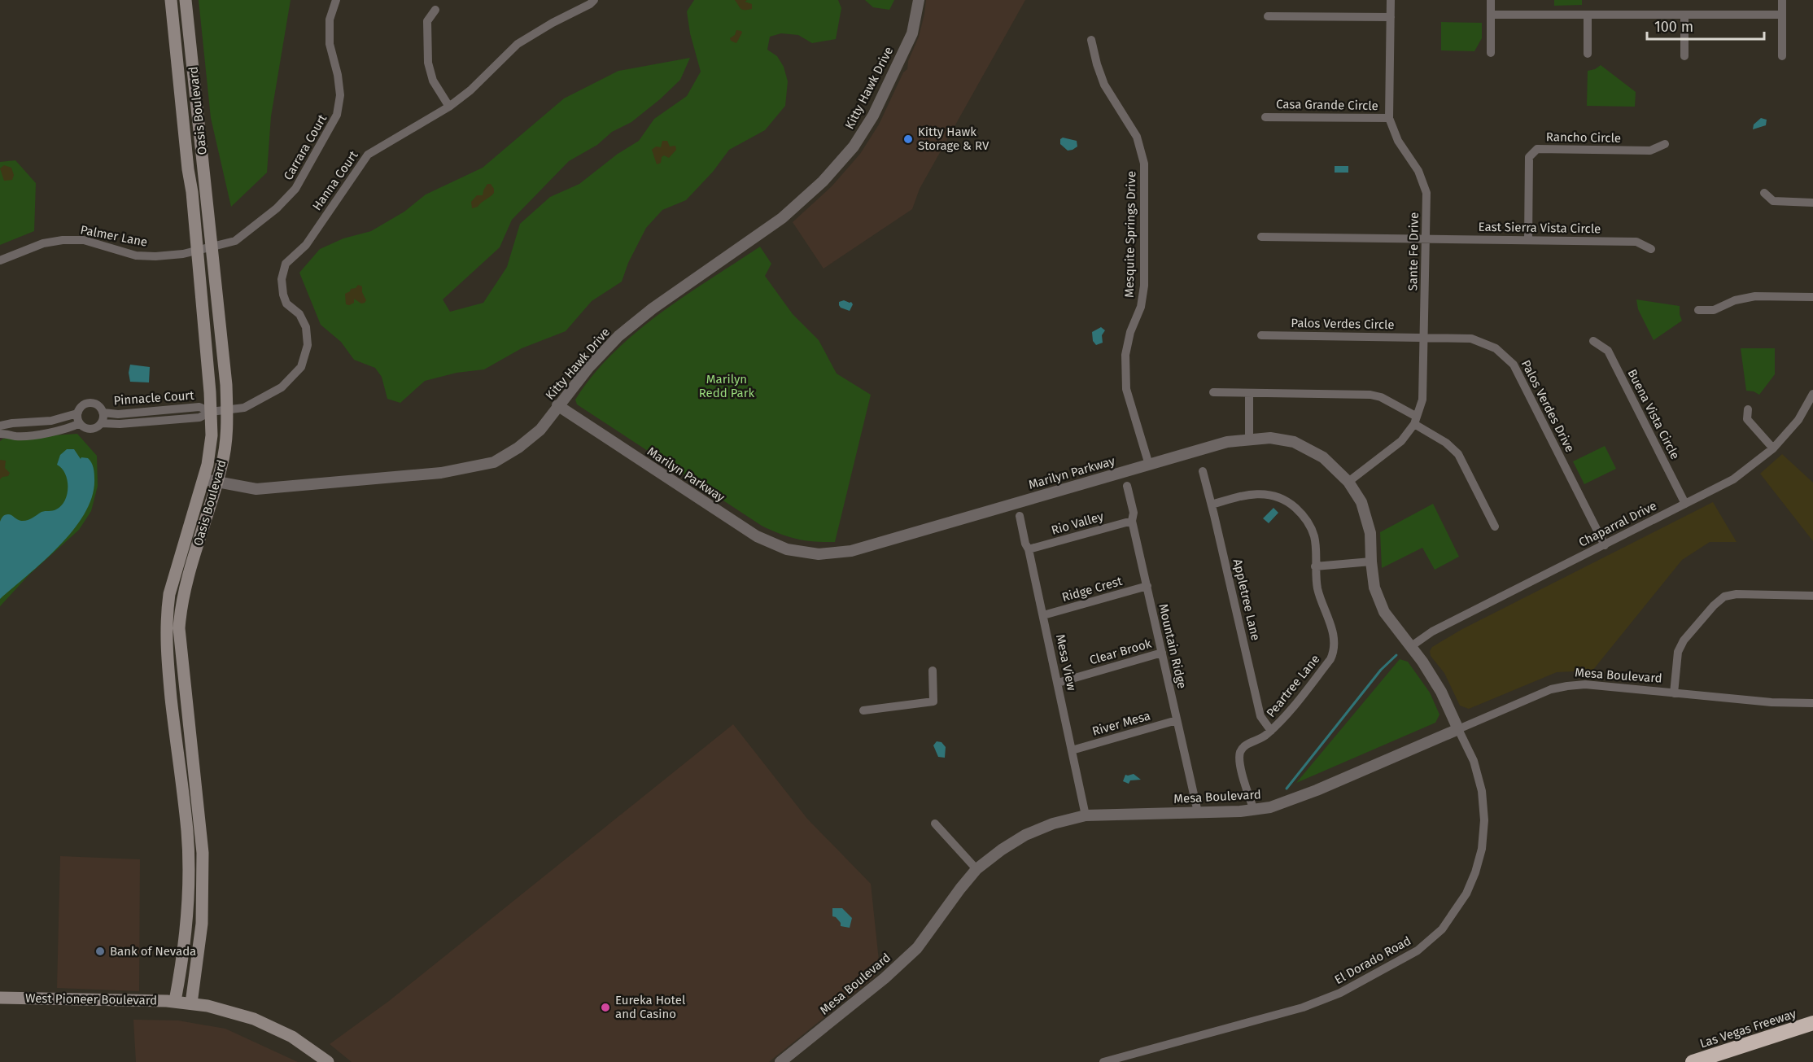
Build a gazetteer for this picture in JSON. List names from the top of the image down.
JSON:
{
  "streets": {
    "highway": ["Las Vegas Freeway"],
    "main road": ["Oasis Boulevard", "West Pioneer Boulevard"],
    "street": [
      "Kitty Hawk Drive",
      "Casa Grande Circle",
      "Rancho Circle",
      "Carrara Court",
      "Hanna Court",
      "East Sierra Vista Circle",
      "Mesquite Springs Drive",
      "Palmer Lane",
      "Sante Fe Drive",
      "Palos Verdes Circle",
      "Pinnacle Court",
      "Palos Verdes Drive",
      "Buena Vista Circle",
      "Marilyn Parkway",
      "Rio Valley",
      "Chaparral Drive",
      "Ridge Crest",
      "Appletree Lane",
      "Mountain Ridge",
      "Clear Brook",
      "Mesa View",
      "Mesa Boulevard",
      "Peartree Lane",
      "River Mesa",
      "El Dorado Road"
    ]
  },
  "crossings": [
    ["Kitty Hawk Drive", "Oasis Boulevard"],
    ["Kitty Hawk Drive", "Marilyn Parkway"],
    ["Casa Grande Circle", "Sante Fe Drive"],
    ["Oasis Boulevard", "Carrara Court"],
    ["Oasis Boulevard", "Hanna Court"],
    ["Oasis Boulevard", "Palmer Lane"],
    ["Oasis Boulevard", "Pinnacle Court"],
    ["Oasis Boulevard", "West Pioneer Boulevard"],
    ["Rancho Circle", "East Sierra Vista Circle"],
    ["Carrara Court", "Palmer Lane"],
    ["Hanna Court", "Pinnacle Court"],
    ["East Sierra Vista Circle", "Sante Fe Drive"],
    ["Mesquite Springs Drive", "Marilyn Parkway"],
    ["Sante Fe Drive", "Palos Verdes Circle"],
    ["Sante Fe Drive", "Palos Verdes Drive"],
    ["Sante Fe Drive", "Marilyn Parkway"],
    ["Palos Verdes Circle", "Palos Verdes Drive"],
    ["Palos Verdes Drive", "Chaparral Drive"],
    ["Buena Vista Circle", "Chaparral Drive"],
    ["Marilyn Parkway", "Chaparral Drive"],
    ["Marilyn Parkway", "Mesa Boulevard"],
    ["Marilyn Parkway", "El Dorado Road"],
    ["Rio Valley", "Mountain Ridge"],
    ["Rio Valley", "Mesa View"],
    ["Ridge Crest", "Mountain Ridge"],
    ["Ridge Crest", "Mesa View"],
    ["Appletree Lane", "Peartree Lane"],
    ["Mountain Ridge", "Clear Brook"],
    ["Mountain Ridge", "Mesa Boulevard"],
    ["Mountain Ridge", "River Mesa"],
    ["Clear Brook", "Mesa View"],
    ["Mesa View", "Mesa Boulevard"],
    ["Mesa View", "River Mesa"],
    ["Mesa Boulevard", "Peartree Lane"],
    ["Mesa Boulevard", "El Dorado Road"]
  ],
  "parks": ["Marilyn Redd Park"],
  "places": ["Kitty Hawk Storage & RV", "Bank of Nevada", "Eureka Hotel and Casino"],
  "scale_bar": "100 m"
}
